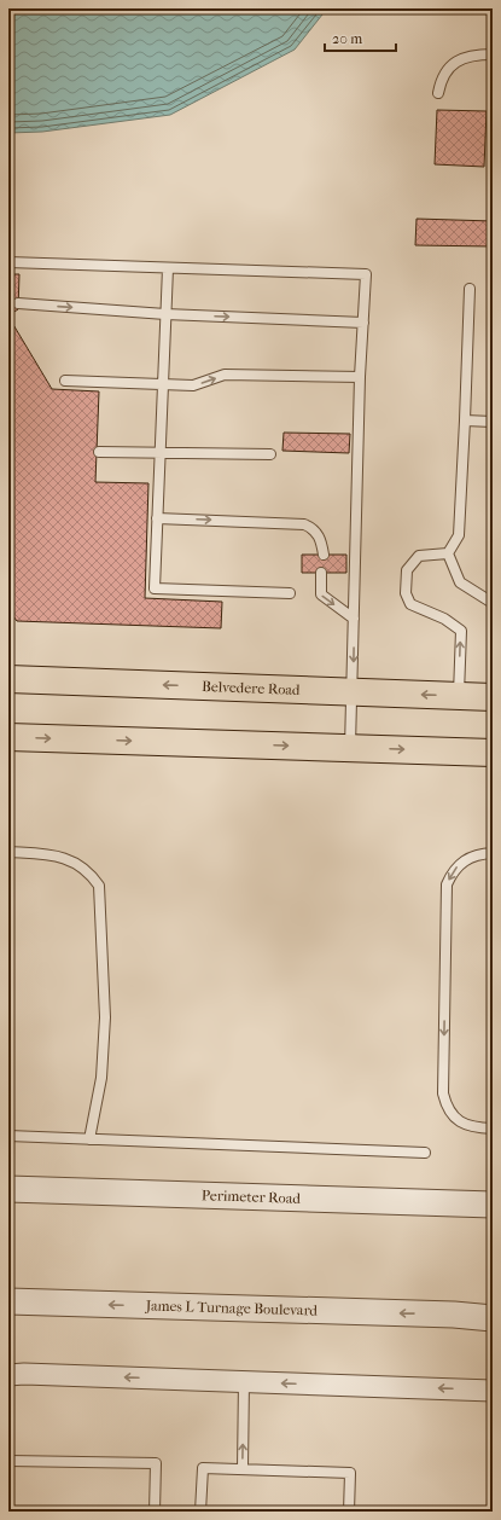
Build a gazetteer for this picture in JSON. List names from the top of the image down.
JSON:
{
  "streets": {
    "main road": ["Belvedere Road"],
    "street": ["Perimeter Road", "James L Turnage Boulevard"]
  },
  "scale_bar": "20 m"
}
